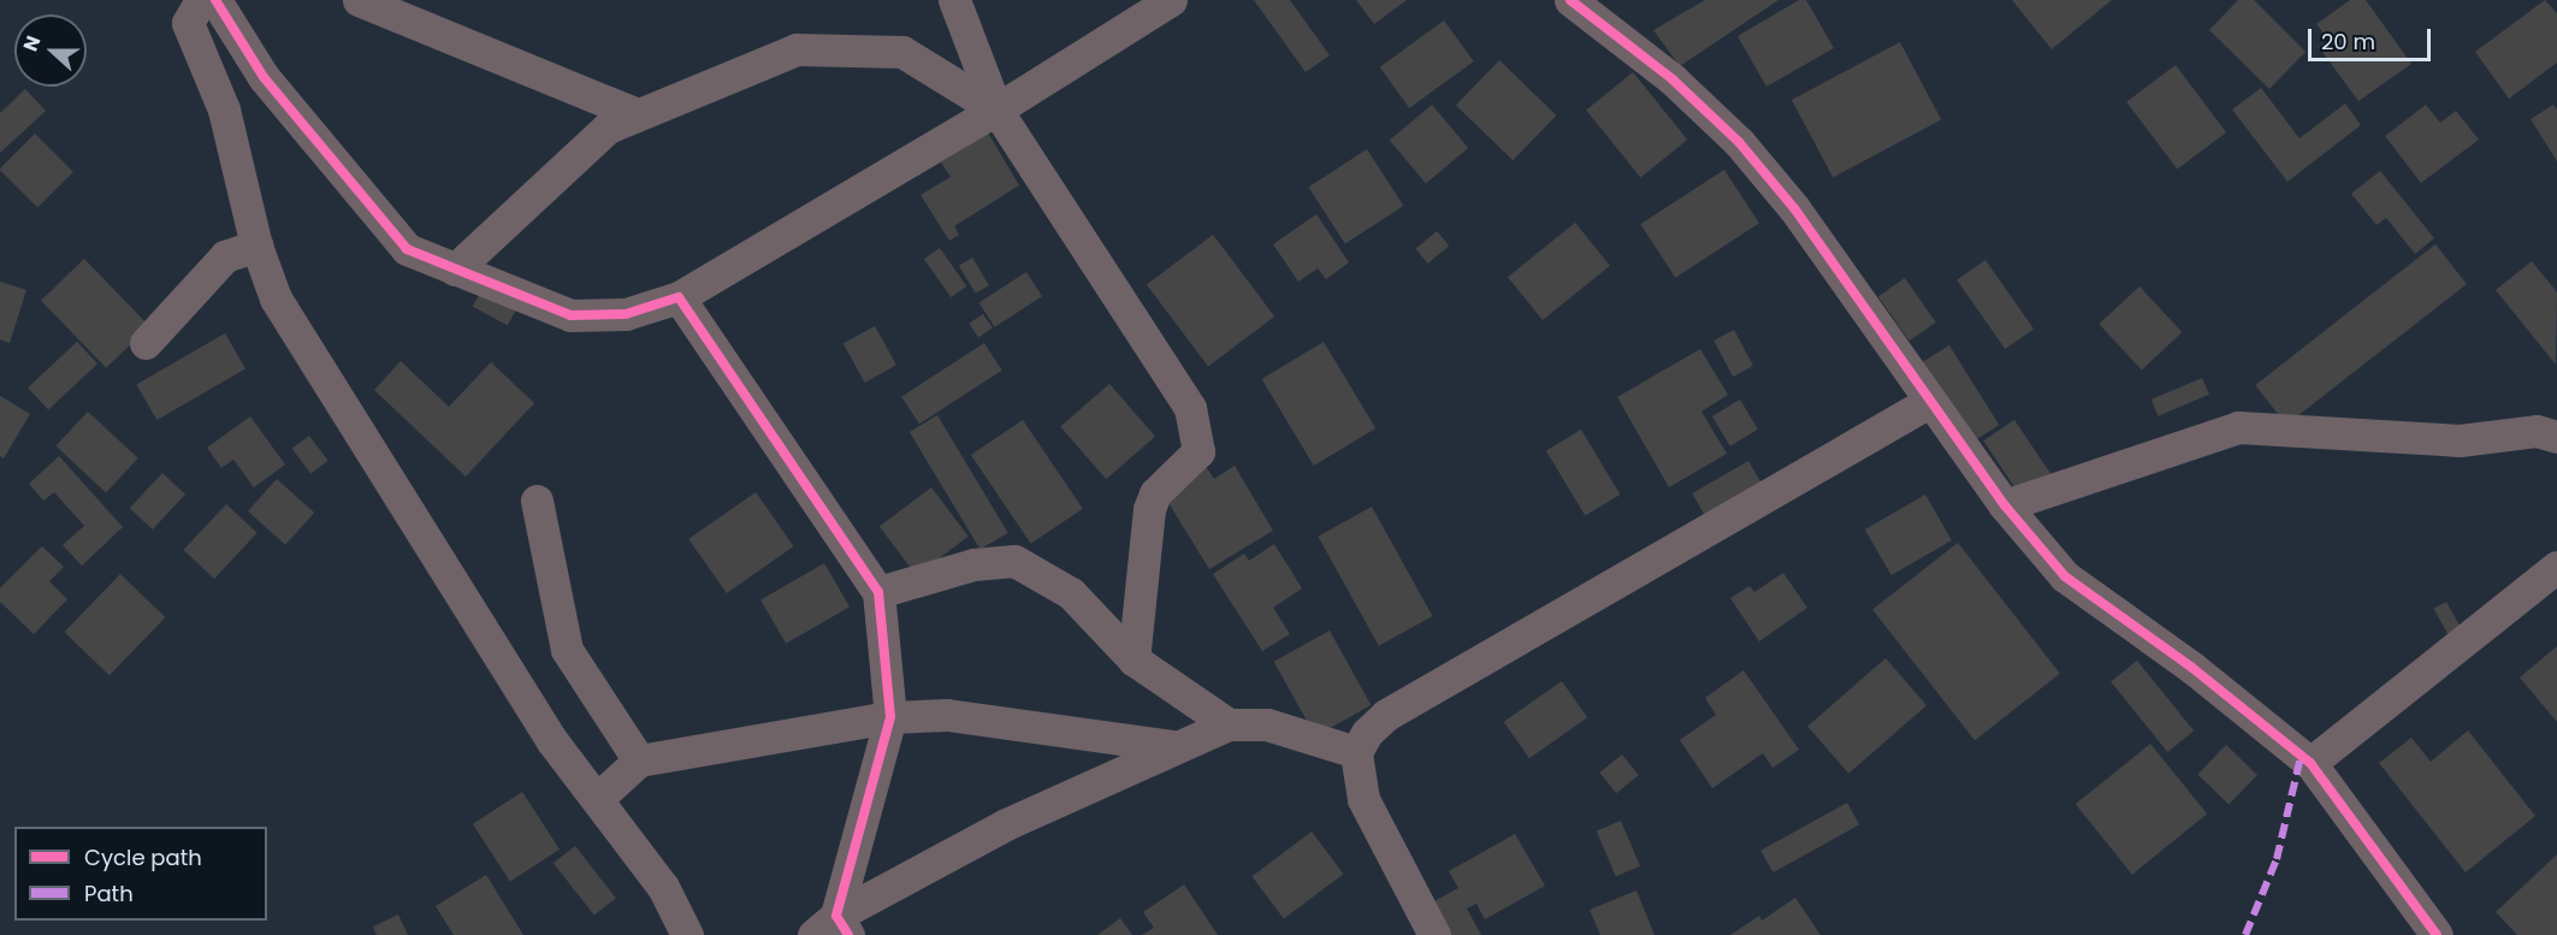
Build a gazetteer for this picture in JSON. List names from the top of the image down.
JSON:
{
  "legend": ["Cycle path", "Path"],
  "scale_bar": "20 m",
  "north": "left"
}
